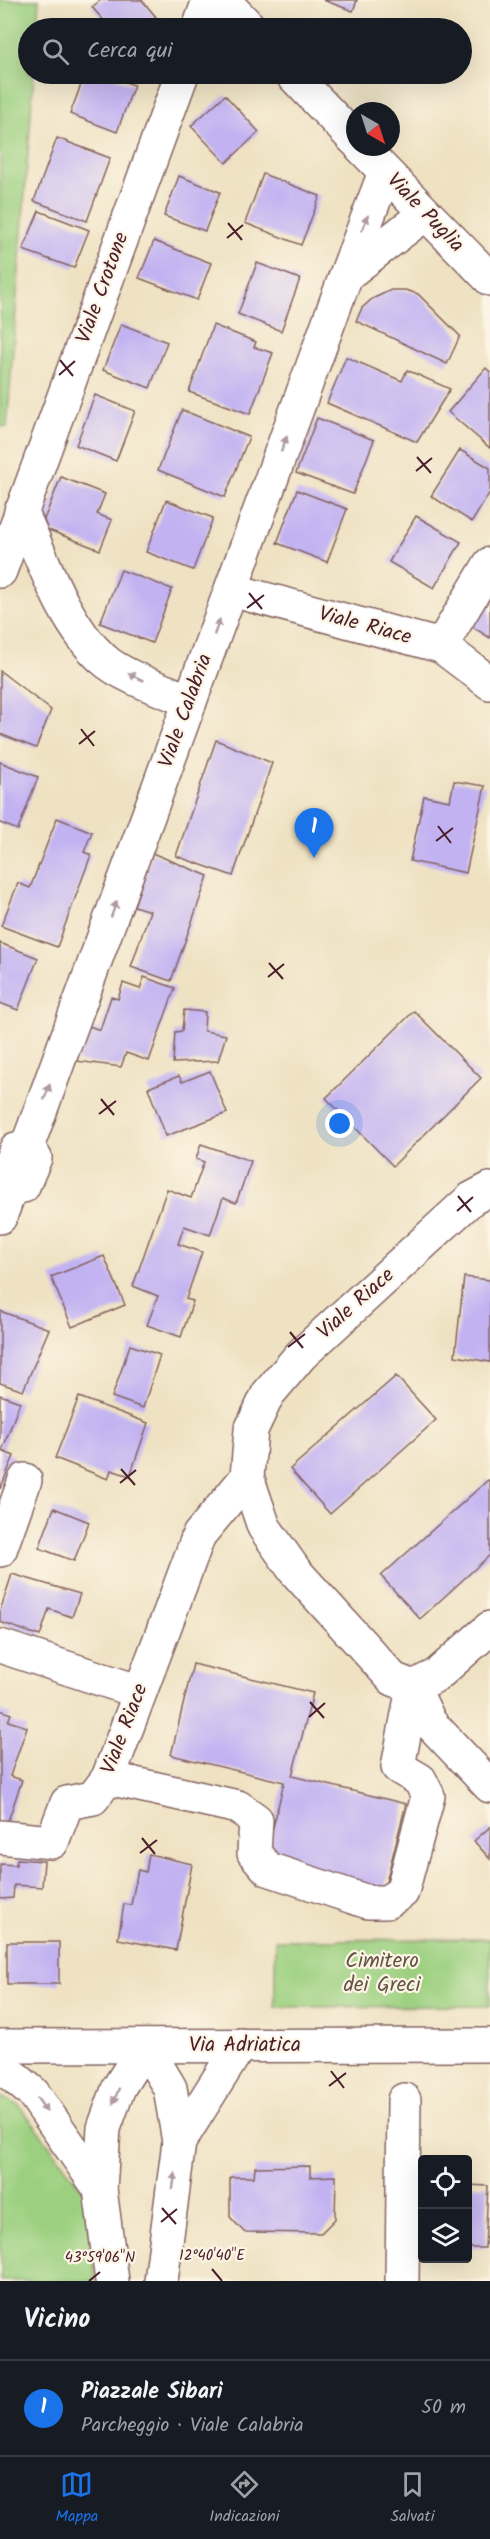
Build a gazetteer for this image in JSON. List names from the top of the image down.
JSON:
{
  "streets": {
    "street": [
      "Viale Puglia",
      "Viale Crotone",
      "Viale Riace",
      "Viale Calabria",
      "Via Adriatica"
    ]
  },
  "crossings": [
    ["Viale Puglia", "Viale Calabria"],
    ["Viale Riace", "Viale Calabria"]
  ],
  "one_way": ["Viale Calabria"],
  "parks": ["Cimitero dei Greci"],
  "north": "bottom right",
  "page": {
    "search": "Cerca qui",
    "pins": "1",
    "heading": "Vicino",
    "list": [
      {
        "mark": "1",
        "name": "Piazzale Sibari",
        "note": "Parcheggio · Viale Calabria",
        "value": "50 m"
      }
    ],
    "nav": ["Mappa", "Indicazioni", "Salvati"]
  },
  "coordinates": ["12°40'40\"E", "43°59'06\"N"]
}
